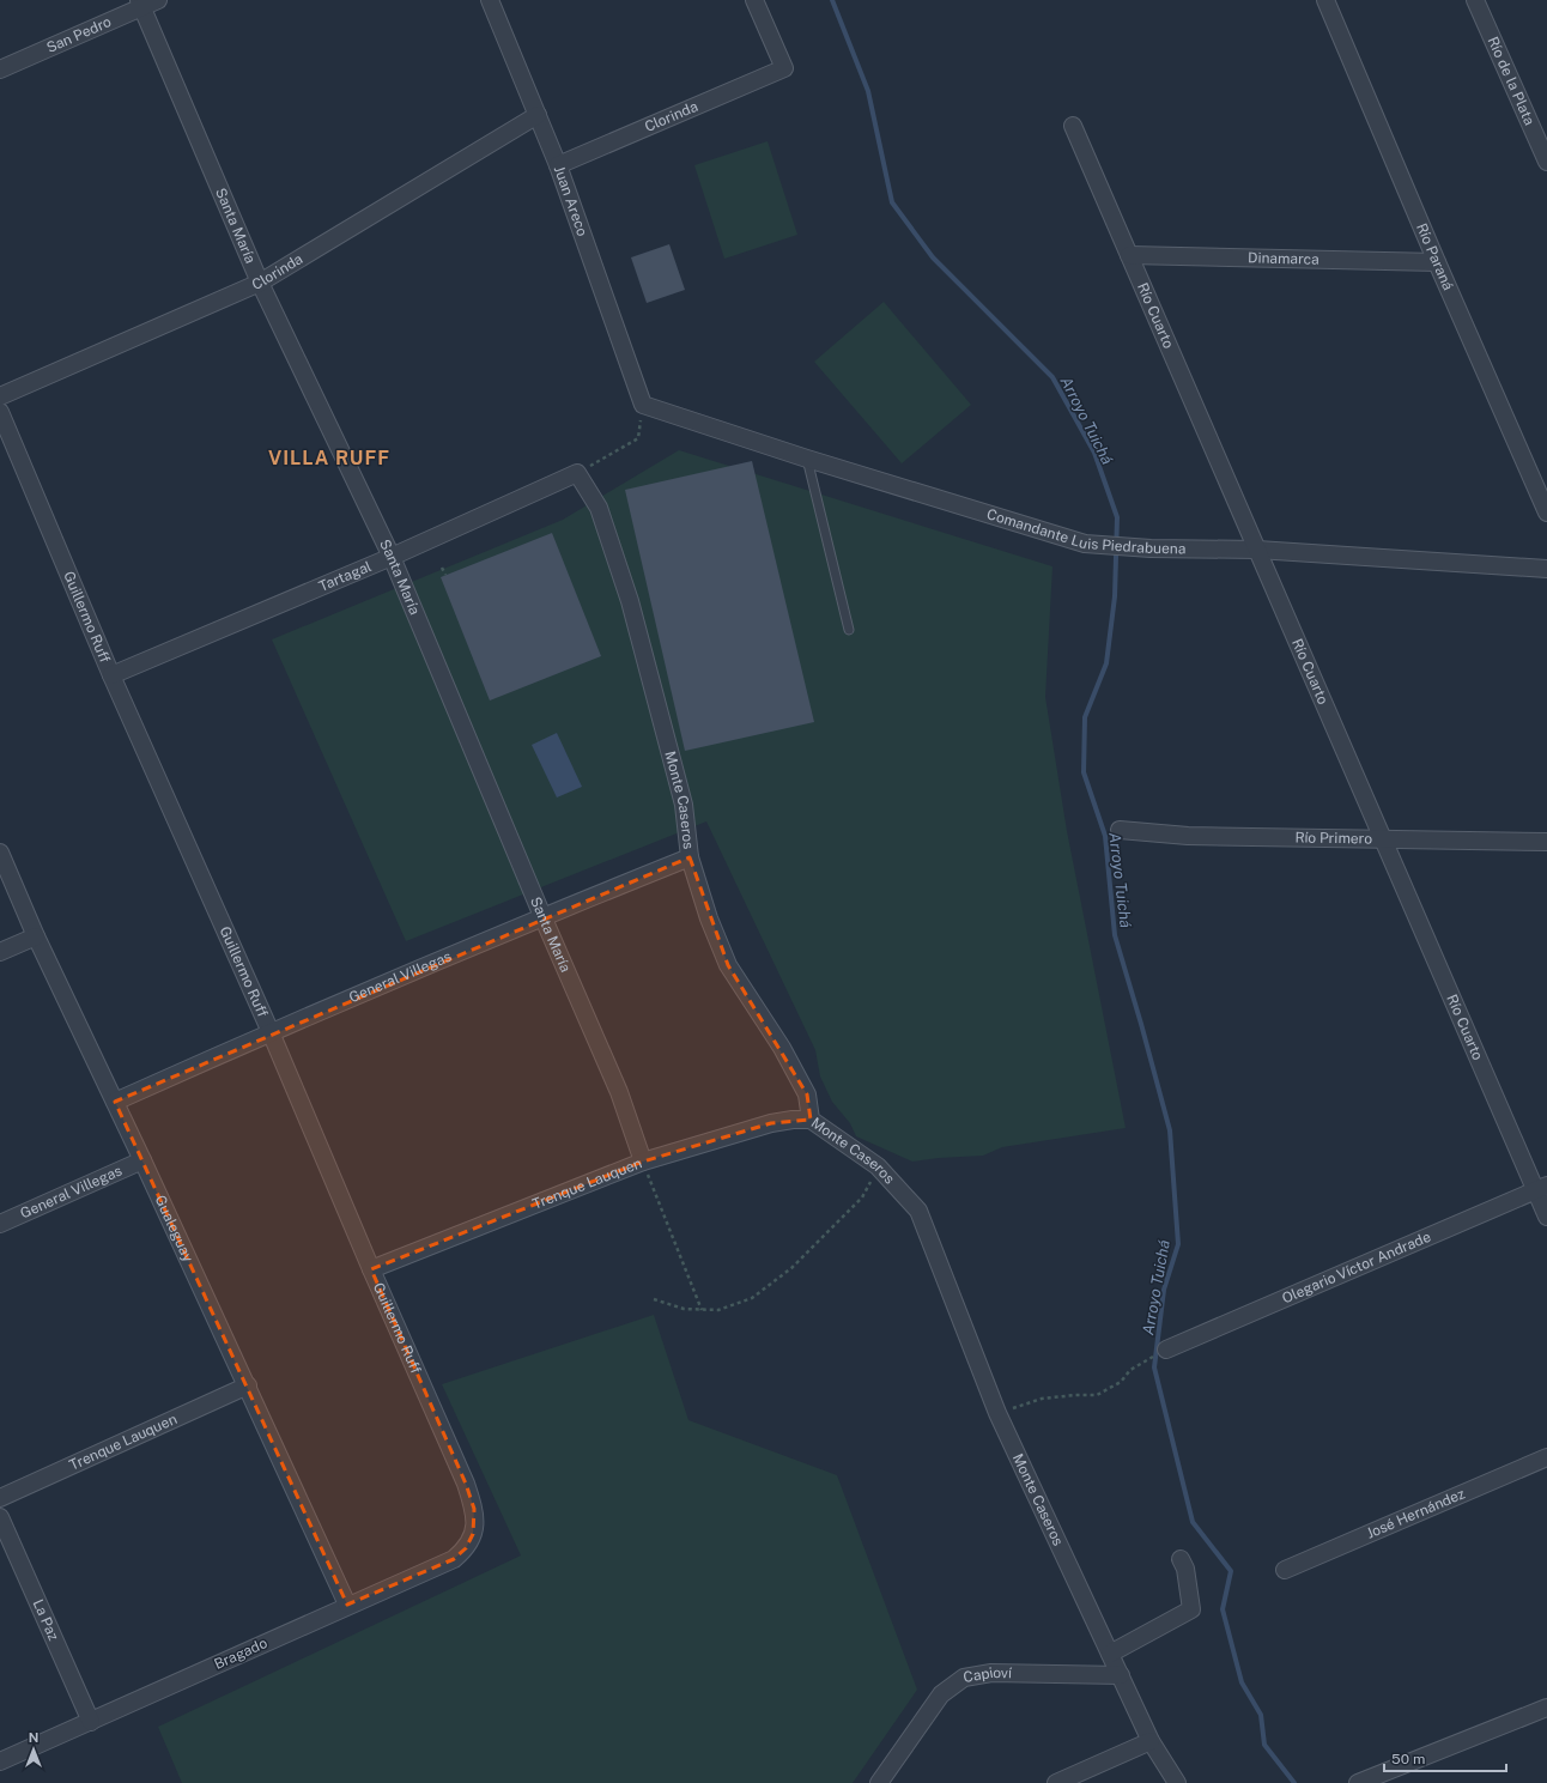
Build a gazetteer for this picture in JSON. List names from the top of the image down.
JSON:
{
  "streets": {
    "street": [
      "San Pedro",
      "Río de la Plata",
      "Clorinda",
      "Juan Areco",
      "Santa María",
      "Río Paraná",
      "Dinamarca",
      "Río Cuarto",
      "Comandante Luis Piedrabuena",
      "Tartagal",
      "Guillermo Ruff",
      "Monte Caseros",
      "Río Primero",
      "General Villegas",
      "Trenque Lauquen",
      "Gualeguay",
      "Olegario Víctor Andrade",
      "José Hernández",
      "La Paz",
      "Bragado",
      "Capioví"
    ]
  },
  "crossings": [
    ["San Pedro", "Santa María"],
    ["Clorinda", "Juan Areco"],
    ["Clorinda", "Santa María"],
    ["Juan Areco", "Comandante Luis Piedrabuena"],
    ["Santa María", "Tartagal"],
    ["Santa María", "General Villegas"],
    ["Santa María", "Trenque Lauquen"],
    ["Río Paraná", "Dinamarca"],
    ["Dinamarca", "Río Cuarto"],
    ["Río Cuarto", "Comandante Luis Piedrabuena"],
    ["Río Cuarto", "Río Primero"],
    ["Río Cuarto", "Olegario Víctor Andrade"],
    ["Tartagal", "Guillermo Ruff"],
    ["Tartagal", "Monte Caseros"],
    ["Guillermo Ruff", "General Villegas"],
    ["Guillermo Ruff", "Trenque Lauquen"],
    ["Guillermo Ruff", "Bragado"],
    ["Monte Caseros", "General Villegas"],
    ["Monte Caseros", "Trenque Lauquen"],
    ["Monte Caseros", "Capioví"],
    ["General Villegas", "Gualeguay"],
    ["Trenque Lauquen", "Gualeguay"],
    ["Gualeguay", "Bragado"],
    ["La Paz", "Bragado"]
  ],
  "districts": ["VILLA RUFF"],
  "water": ["Arroyo Tuichá"],
  "scale_bar": "50 m",
  "north": "top"
}
